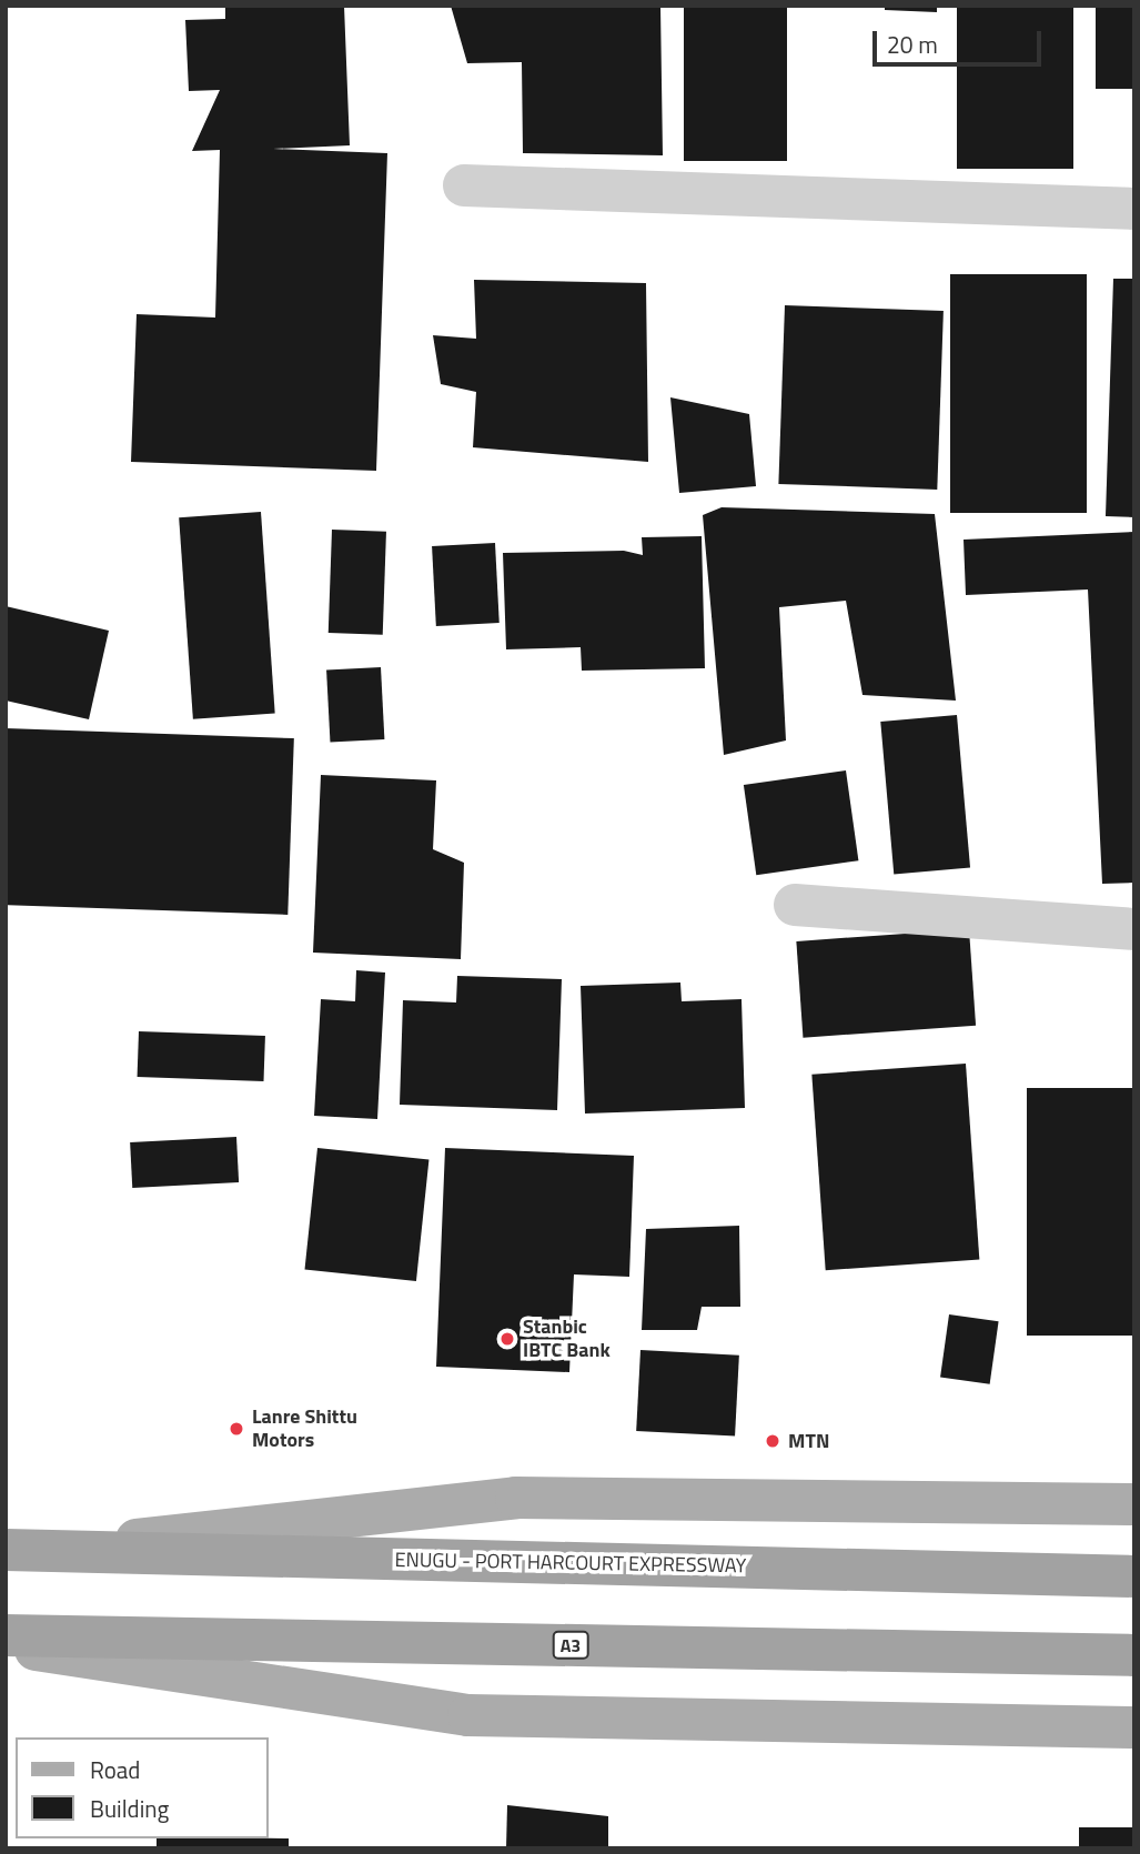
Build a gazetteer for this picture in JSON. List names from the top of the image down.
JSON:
{
  "streets": {
    "highway": ["ENUGU - PORT HARCOURT EXPRESSWAY", "A3"]
  },
  "places": ["Stanbic IBTC Bank", "Lanre Shittu Motors", "MTN"],
  "legend": ["Road", "Building"],
  "scale_bar": "20 m"
}
